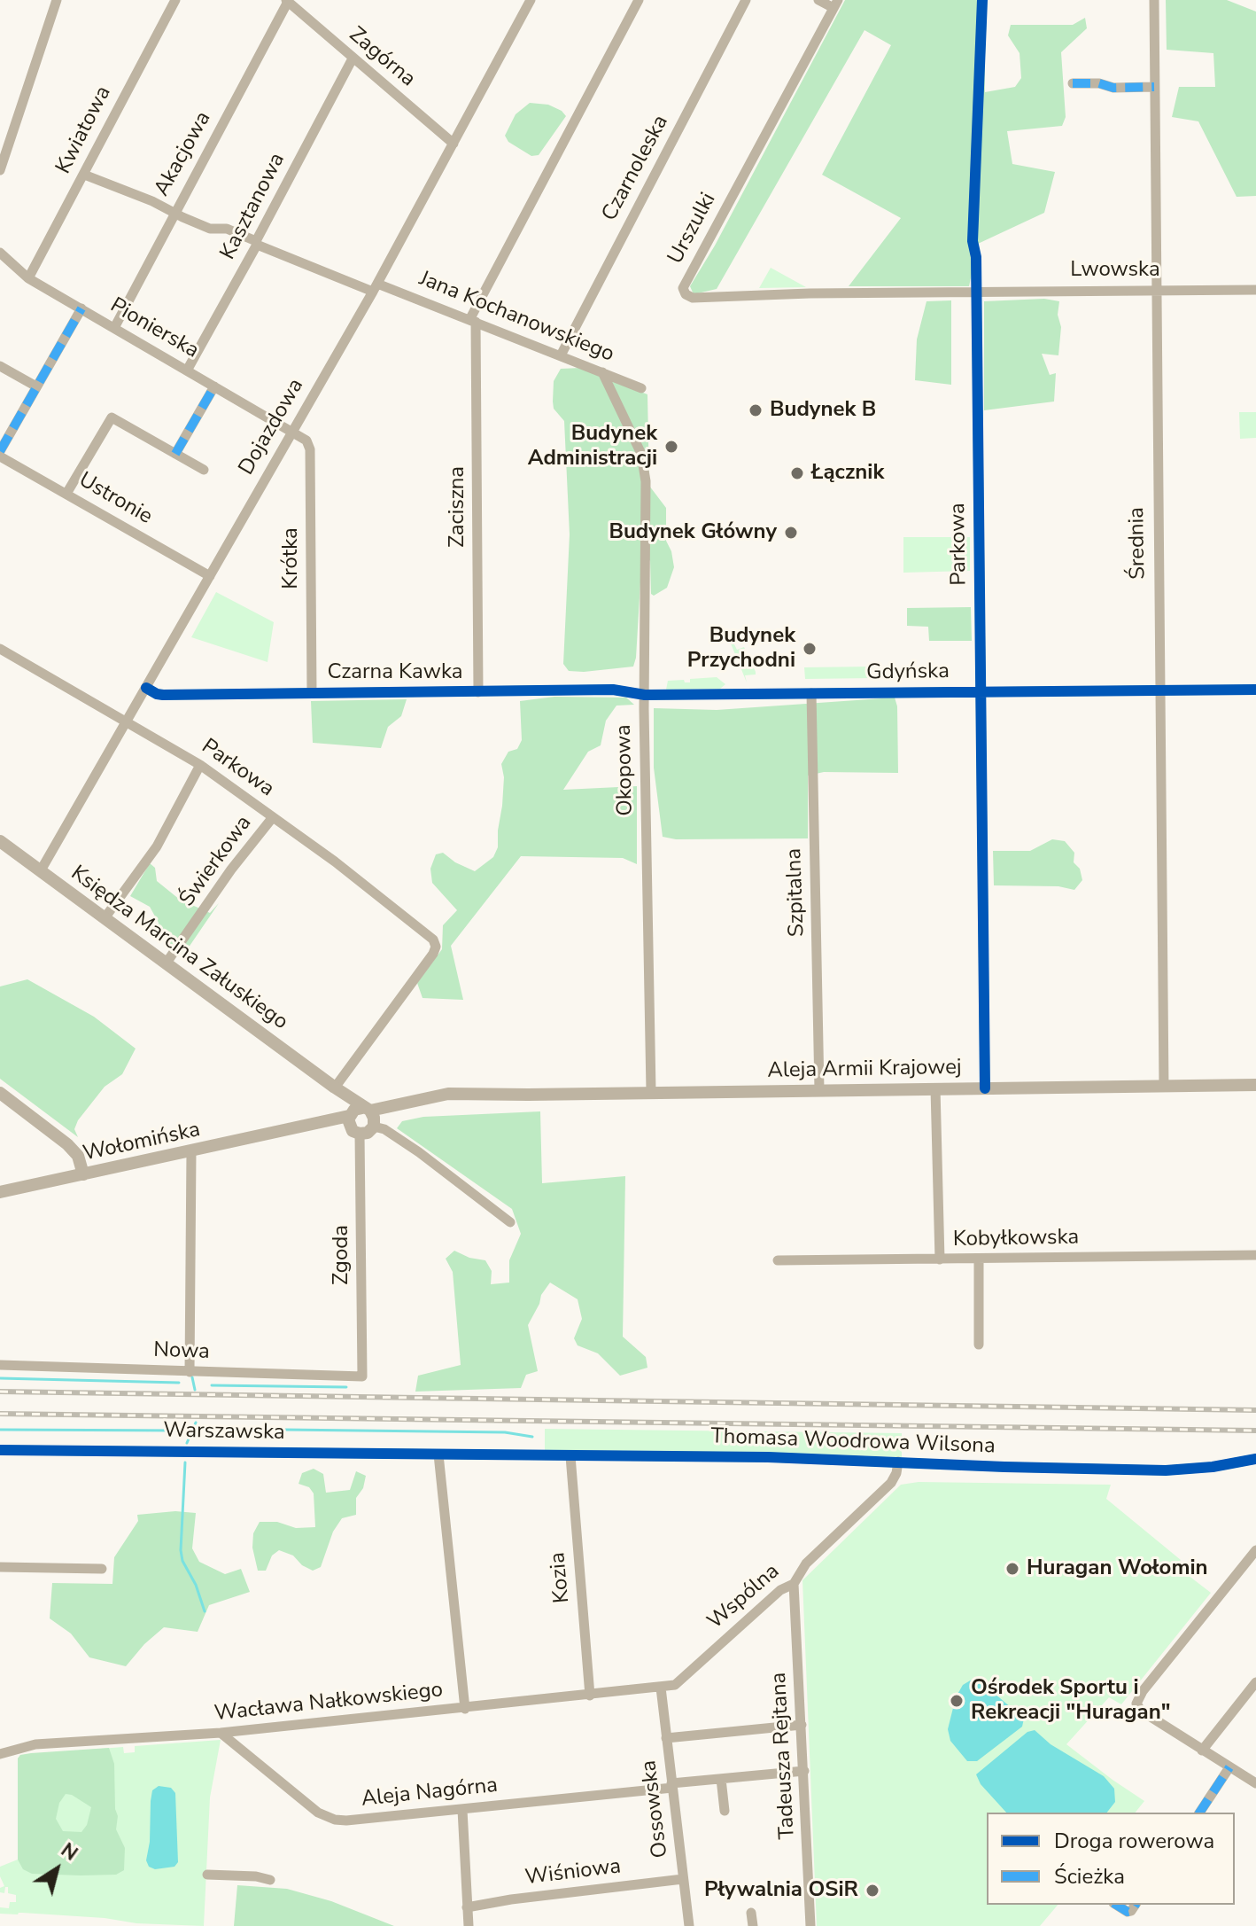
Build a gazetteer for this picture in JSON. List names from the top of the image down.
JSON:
{
  "streets": {
    "street": [
      "Zagórna",
      "Kwiatowa",
      "Akacjowa",
      "Czarnoleska",
      "Kasztanowa",
      "Urszulki",
      "Lwowska",
      "Jana Kochanowskiego",
      "Pionierska",
      "Dojazdowa",
      "Ustronie",
      "Zaciszna",
      "Średnia",
      "Parkowa",
      "Krótka",
      "Czarna Kawka",
      "Gdyńska",
      "Okopowa",
      "Świerkowa",
      "Szpitalna",
      "Księdza Marcina Załuskiego",
      "Aleja Armii Krajowej",
      "Wołomińska",
      "Kobyłkowska",
      "Zgoda",
      "Nowa",
      "Warszawska",
      "Thomasa Woodrowa Wilsona",
      "Kozia",
      "Wspólna",
      "Wacława Nałkowskiego",
      "Tadeusza Rejtana",
      "Aleja Nagórna",
      "Ossowska",
      "Wiśniowa"
    ]
  },
  "crossings": [
    ["Zagórna", "Akacjowa"],
    ["Zagórna", "Kasztanowa"],
    ["Zagórna", "Dojazdowa"],
    ["Kwiatowa", "Jana Kochanowskiego"],
    ["Kwiatowa", "Pionierska"],
    ["Akacjowa", "Jana Kochanowskiego"],
    ["Akacjowa", "Pionierska"],
    ["Czarnoleska", "Jana Kochanowskiego"],
    ["Kasztanowa", "Jana Kochanowskiego"],
    ["Kasztanowa", "Pionierska"],
    ["Urszulki", "Lwowska"],
    ["Urszulki", "Parkowa"],
    ["Lwowska", "Średnia"],
    ["Lwowska", "Parkowa"],
    ["Jana Kochanowskiego", "Dojazdowa"],
    ["Jana Kochanowskiego", "Zaciszna"],
    ["Jana Kochanowskiego", "Okopowa"],
    ["Pionierska", "Dojazdowa"],
    ["Pionierska", "Krótka"],
    ["Dojazdowa", "Ustronie"],
    ["Dojazdowa", "Parkowa"],
    ["Dojazdowa", "Krótka"],
    ["Dojazdowa", "Czarna Kawka"],
    ["Dojazdowa", "Księdza Marcina Załuskiego"],
    ["Zaciszna", "Czarna Kawka"],
    ["Średnia", "Gdyńska"],
    ["Średnia", "Aleja Armii Krajowej"],
    ["Parkowa", "Gdyńska"],
    ["Parkowa", "Świerkowa"],
    ["Parkowa", "Księdza Marcina Załuskiego"],
    ["Parkowa", "Aleja Armii Krajowej"],
    ["Krótka", "Czarna Kawka"],
    ["Czarna Kawka", "Gdyńska"],
    ["Czarna Kawka", "Okopowa"],
    ["Gdyńska", "Okopowa"],
    ["Gdyńska", "Szpitalna"],
    ["Okopowa", "Aleja Armii Krajowej"],
    ["Świerkowa", "Księdza Marcina Załuskiego"],
    ["Szpitalna", "Aleja Armii Krajowej"],
    ["Księdza Marcina Załuskiego", "Aleja Armii Krajowej"],
    ["Księdza Marcina Załuskiego", "Wołomińska"],
    ["Księdza Marcina Załuskiego", "Zgoda"],
    ["Aleja Armii Krajowej", "Wołomińska"],
    ["Aleja Armii Krajowej", "Zgoda"],
    ["Wołomińska", "Zgoda"],
    ["Zgoda", "Nowa"],
    ["Warszawska", "Thomasa Woodrowa Wilsona"],
    ["Thomasa Woodrowa Wilsona", "Kozia"],
    ["Thomasa Woodrowa Wilsona", "Wspólna"],
    ["Kozia", "Wacława Nałkowskiego"],
    ["Wspólna", "Wacława Nałkowskiego"],
    ["Wspólna", "Tadeusza Rejtana"],
    ["Wspólna", "Ossowska"],
    ["Wacława Nałkowskiego", "Aleja Nagórna"],
    ["Wacława Nałkowskiego", "Ossowska"],
    ["Tadeusza Rejtana", "Aleja Nagórna"],
    ["Aleja Nagórna", "Ossowska"],
    ["Ossowska", "Wiśniowa"]
  ],
  "places": [
    "Budynek B",
    "Budynek Administracji",
    "Łącznik",
    "Budynek Główny",
    "Budynek Przychodni",
    "Huragan Wołomin",
    "Ośrodek Sportu i Rekreacji \"Huragan\"",
    "Pływalnia OSiR"
  ],
  "legend": ["Droga rowerowa", "Ścieżka"],
  "north": "top right"
}
